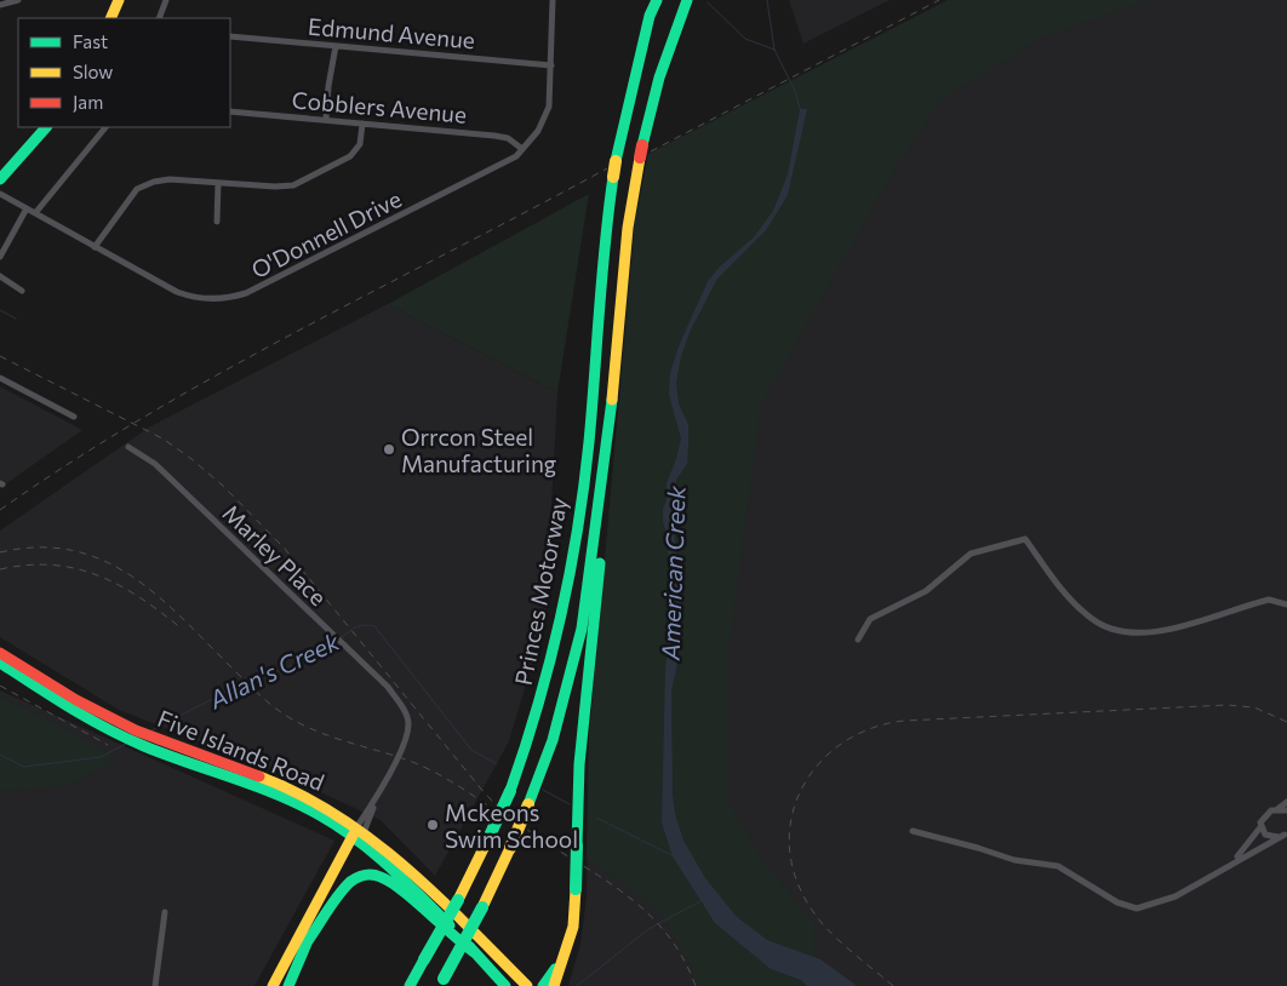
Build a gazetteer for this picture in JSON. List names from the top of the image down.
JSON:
{
  "streets": {
    "main road": ["Princes Motorway", "Five Islands Road"],
    "street": [
      "Edmund Avenue",
      "Cobblers Avenue",
      "O'Donnell Drive",
      "Marley Place"
    ]
  },
  "crossings": [
    ["Edmund Avenue", "O'Donnell Drive"],
    ["Cobblers Avenue", "O'Donnell Drive"],
    ["Marley Place", "Five Islands Road"]
  ],
  "water": ["American Creek", "Allan's Creek"],
  "places": ["Orrcon Steel Manufacturing", "Mckeons Swim School"],
  "legend": ["Fast", "Slow", "Jam"]
}
